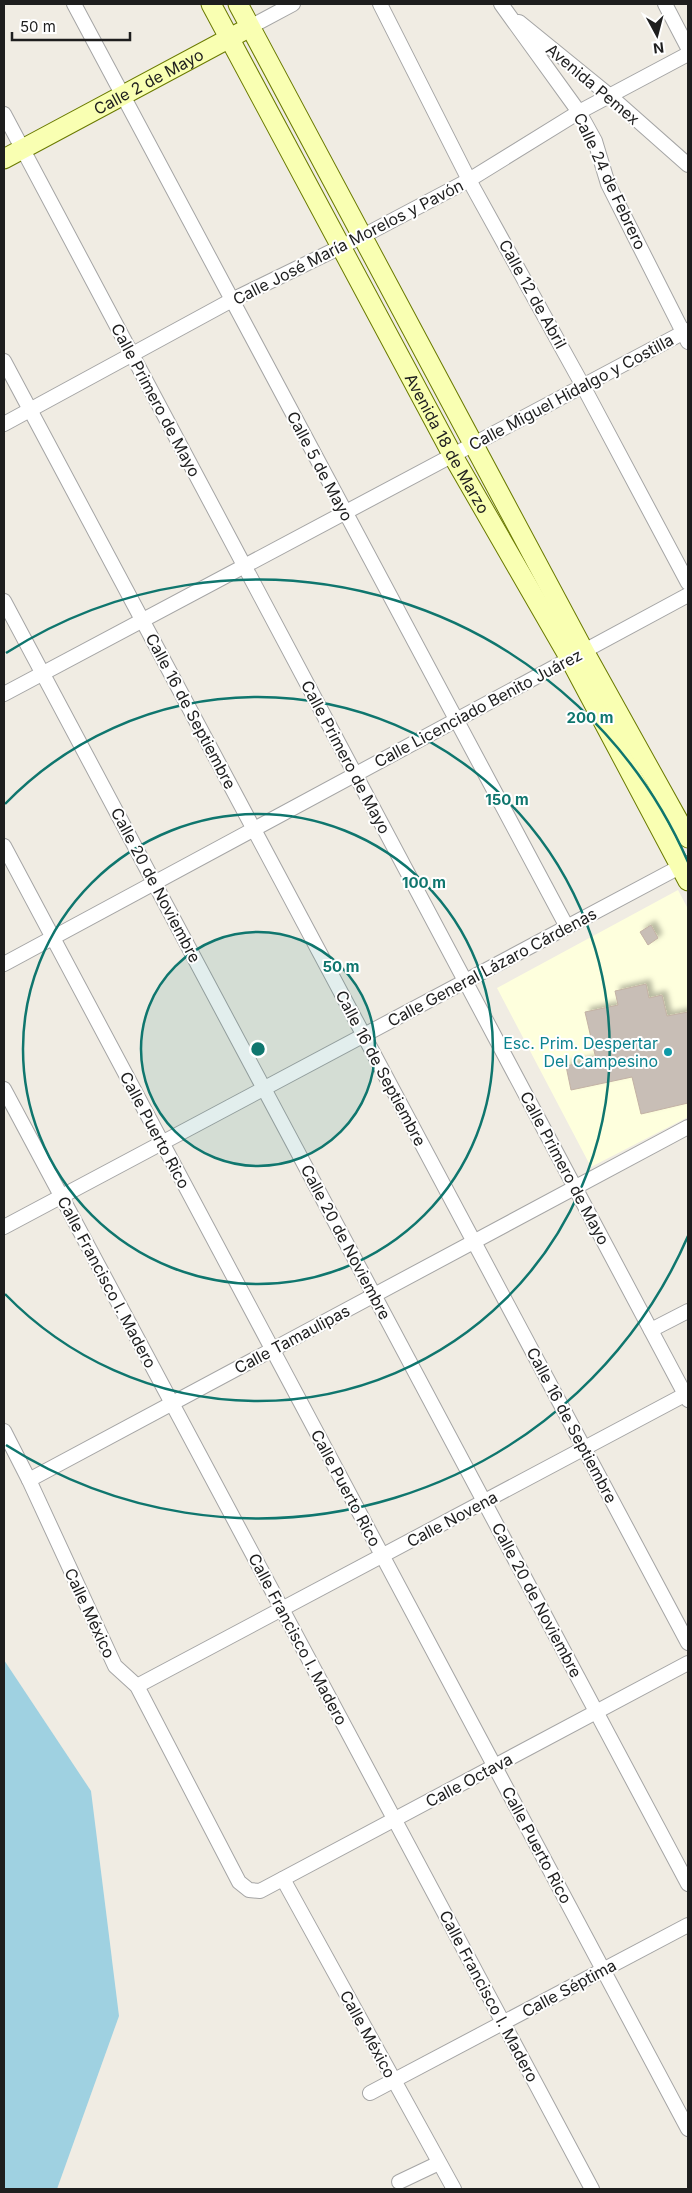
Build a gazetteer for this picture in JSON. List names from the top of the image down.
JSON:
{
  "streets": {
    "street": [
      "Calle 2 de Mayo",
      "Avenida Pemex",
      "Calle 24 de Febrero",
      "Calle José María Morelos y Pavón",
      "Calle 12 de Abril",
      "Calle Miguel Hidalgo y Costilla",
      "Calle Primero de Mayo",
      "Avenida 18 de Marzo",
      "Calle 5 de Mayo",
      "Calle Licenciado Benito Juárez",
      "Calle 16 de Septiembre",
      "Calle 20 de Noviembre",
      "Calle General Lázaro Cárdenas",
      "Calle Puerto Rico",
      "Calle Francisco I. Madero",
      "Calle Tamaulipas",
      "Calle Novena",
      "Calle México",
      "Calle Octava",
      "Calle Séptima"
    ]
  },
  "crossings": [
    ["Calle 2 de Mayo", "Calle Primero de Mayo"],
    ["Calle 2 de Mayo", "Avenida 18 de Marzo"],
    ["Calle 2 de Mayo", "Calle 5 de Mayo"],
    ["Avenida Pemex", "Calle 24 de Febrero"],
    ["Avenida Pemex", "Calle José María Morelos y Pavón"],
    ["Calle 24 de Febrero", "Calle José María Morelos y Pavón"],
    ["Calle 24 de Febrero", "Calle Miguel Hidalgo y Costilla"],
    ["Calle José María Morelos y Pavón", "Calle 12 de Abril"],
    ["Calle José María Morelos y Pavón", "Calle Primero de Mayo"],
    ["Calle José María Morelos y Pavón", "Avenida 18 de Marzo"],
    ["Calle José María Morelos y Pavón", "Calle 5 de Mayo"],
    ["Calle José María Morelos y Pavón", "Calle 16 de Septiembre"],
    ["Calle 12 de Abril", "Calle Miguel Hidalgo y Costilla"],
    ["Calle Miguel Hidalgo y Costilla", "Calle Primero de Mayo"],
    ["Calle Miguel Hidalgo y Costilla", "Avenida 18 de Marzo"],
    ["Calle Miguel Hidalgo y Costilla", "Calle 5 de Mayo"],
    ["Calle Miguel Hidalgo y Costilla", "Calle 16 de Septiembre"],
    ["Calle Miguel Hidalgo y Costilla", "Calle 20 de Noviembre"],
    ["Calle Primero de Mayo", "Calle Licenciado Benito Juárez"],
    ["Calle Primero de Mayo", "Calle General Lázaro Cárdenas"],
    ["Calle Primero de Mayo", "Calle Tamaulipas"],
    ["Calle Primero de Mayo", "Calle Novena"],
    ["Avenida 18 de Marzo", "Calle Licenciado Benito Juárez"],
    ["Avenida 18 de Marzo", "Calle General Lázaro Cárdenas"],
    ["Calle 5 de Mayo", "Calle Licenciado Benito Juárez"],
    ["Calle 5 de Mayo", "Calle General Lázaro Cárdenas"],
    ["Calle Licenciado Benito Juárez", "Calle 16 de Septiembre"],
    ["Calle Licenciado Benito Juárez", "Calle 20 de Noviembre"],
    ["Calle Licenciado Benito Juárez", "Calle Puerto Rico"],
    ["Calle 16 de Septiembre", "Calle General Lázaro Cárdenas"],
    ["Calle 16 de Septiembre", "Calle Tamaulipas"],
    ["Calle 16 de Septiembre", "Calle Novena"],
    ["Calle 20 de Noviembre", "Calle General Lázaro Cárdenas"],
    ["Calle 20 de Noviembre", "Calle Tamaulipas"],
    ["Calle 20 de Noviembre", "Calle Novena"],
    ["Calle 20 de Noviembre", "Calle Octava"],
    ["Calle General Lázaro Cárdenas", "Calle Puerto Rico"],
    ["Calle General Lázaro Cárdenas", "Calle Francisco I. Madero"],
    ["Calle Puerto Rico", "Calle Tamaulipas"],
    ["Calle Puerto Rico", "Calle Novena"],
    ["Calle Puerto Rico", "Calle Octava"],
    ["Calle Puerto Rico", "Calle Séptima"],
    ["Calle Francisco I. Madero", "Calle Tamaulipas"],
    ["Calle Francisco I. Madero", "Calle Novena"],
    ["Calle Francisco I. Madero", "Calle Octava"],
    ["Calle Francisco I. Madero", "Calle Séptima"],
    ["Calle Tamaulipas", "Calle México"],
    ["Calle Novena", "Calle México"],
    ["Calle México", "Calle Octava"],
    ["Calle México", "Calle Séptima"]
  ],
  "places": ["Esc. Prim. Despertar Del Campesino"],
  "scale_bar": "50 m",
  "north": "bottom",
  "rings": [
    "200 m",
    "150 m",
    "100 m",
    "50 m"
  ]
}
